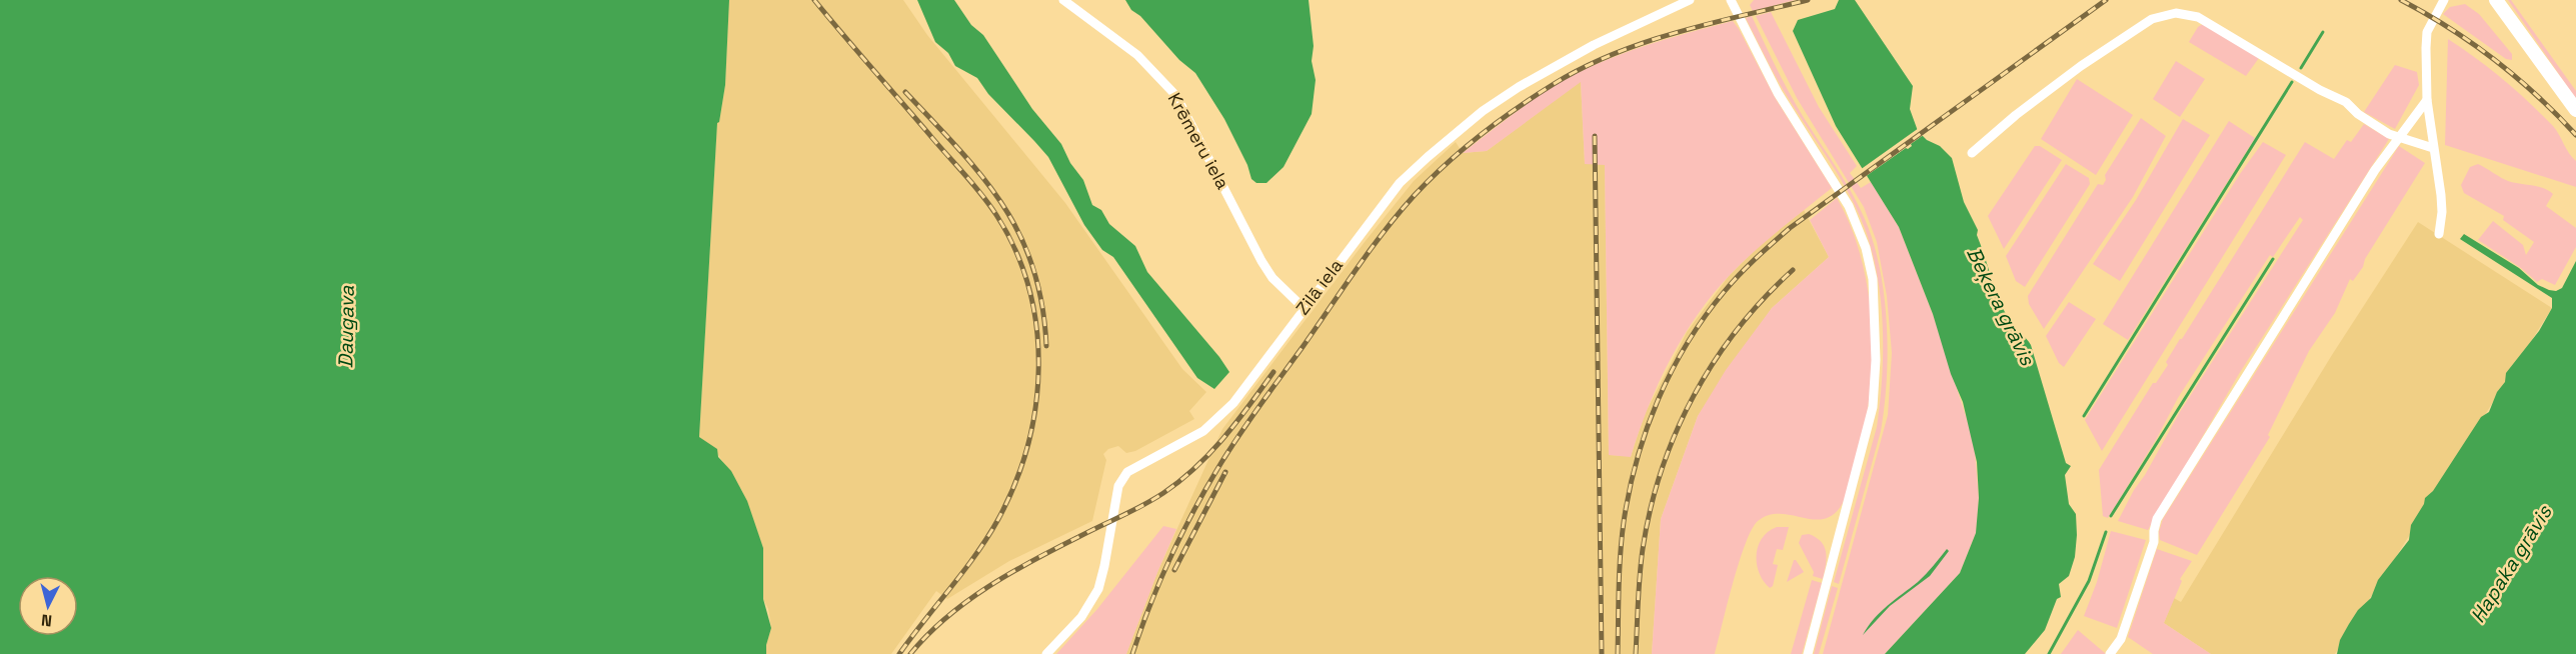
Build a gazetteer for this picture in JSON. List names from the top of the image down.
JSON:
{
  "streets": {
    "street": ["Krēmeru iela", "Zilā iela"]
  },
  "crossings": [
    ["Krēmeru iela", "Zilā iela"]
  ],
  "water": ["Beķera grāvis", "Daugava", "Hapaka grāvis"],
  "north": "bottom"
}
